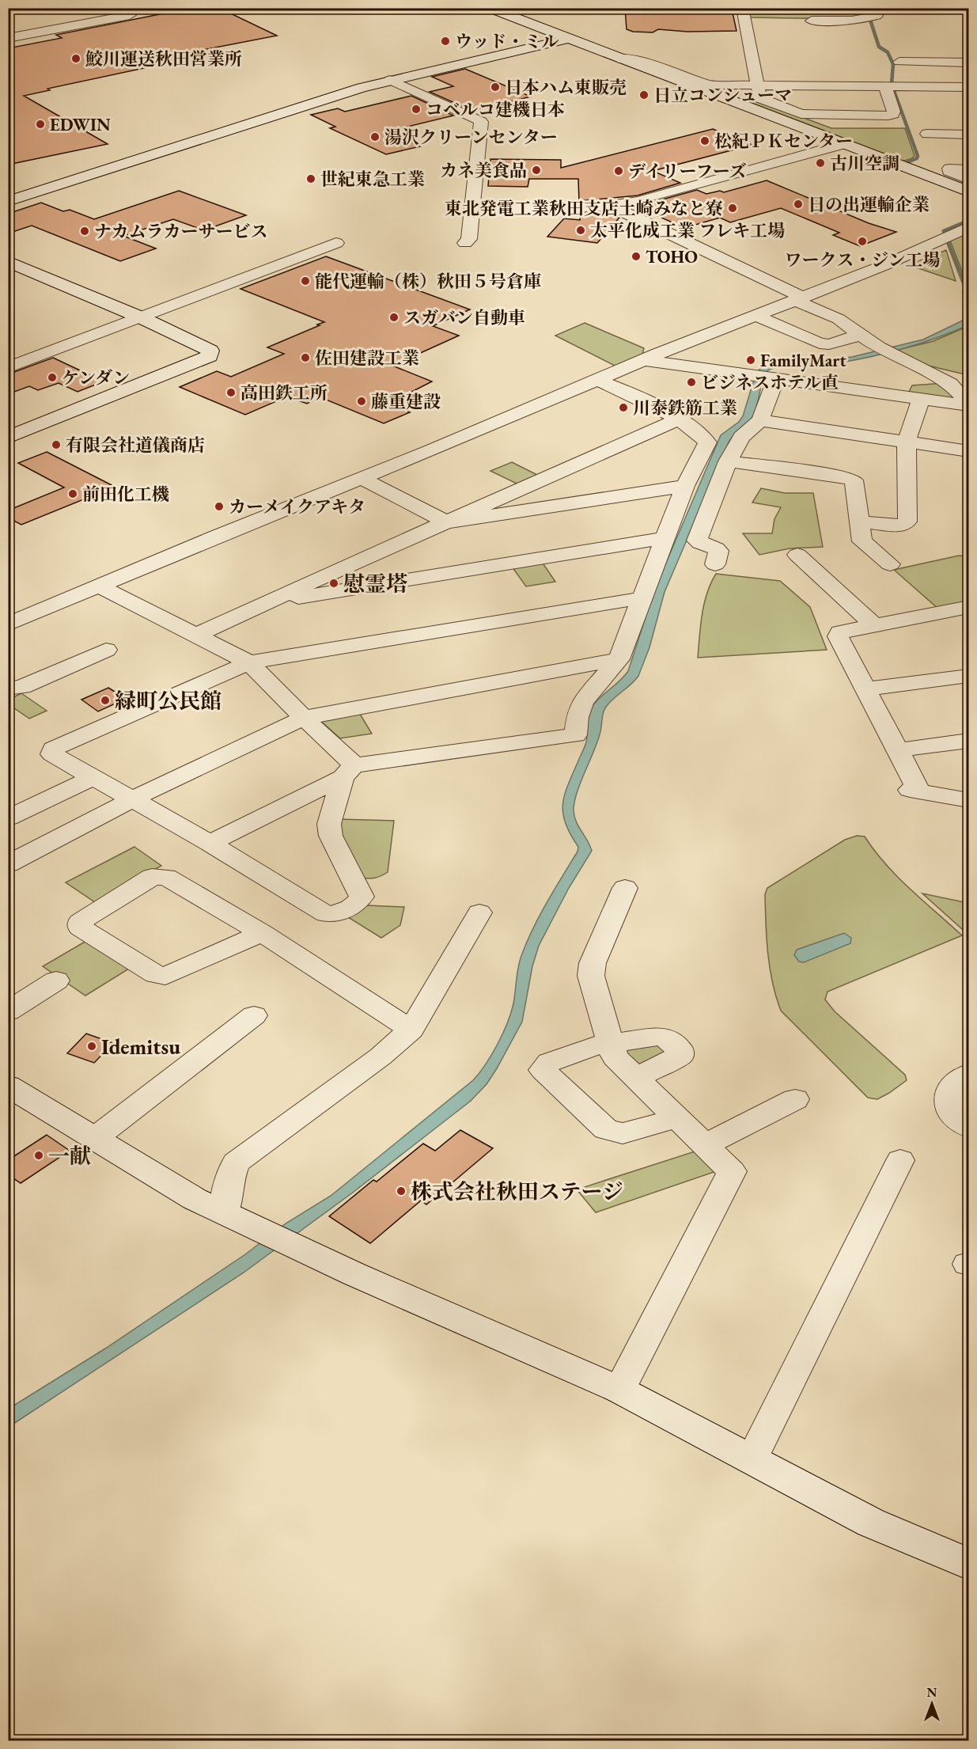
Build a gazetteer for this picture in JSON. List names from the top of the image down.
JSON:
{
  "places": [
    "ウッド・ミル",
    "鮫川運送秋田営業所",
    "日本ハム東販売",
    "日立コンシューマ",
    "コベルコ建機日本",
    "EDWIN",
    "湯沢クリーンセンター",
    "松紀ＰＫセンター",
    "古川空調",
    "カネ美食品",
    "デイリーフーズ",
    "世紀東急工業",
    "日の出運輸企業",
    "東北発電工業秋田支店土崎みなと寮",
    "太平化成工業 フレキ工場",
    "ナカムラカーサービス",
    "ワークス・ジン工場",
    "TOHO",
    "能代運輸（株）秋田５号倉庫",
    "スガバン自動車",
    "佐田建設工業",
    "FamilyMart",
    "ケンダン",
    "ビジネスホテル直",
    "高田鉄工所",
    "藤重建設",
    "川泰鉄筋工業",
    "有限会社道儀商店",
    "前田化工機",
    "カーメイクアキタ",
    "慰霊塔",
    "緑町公民館",
    "Idemitsu",
    "一献",
    "株式会社秋田ステージ"
  ],
  "north": "top"
}
